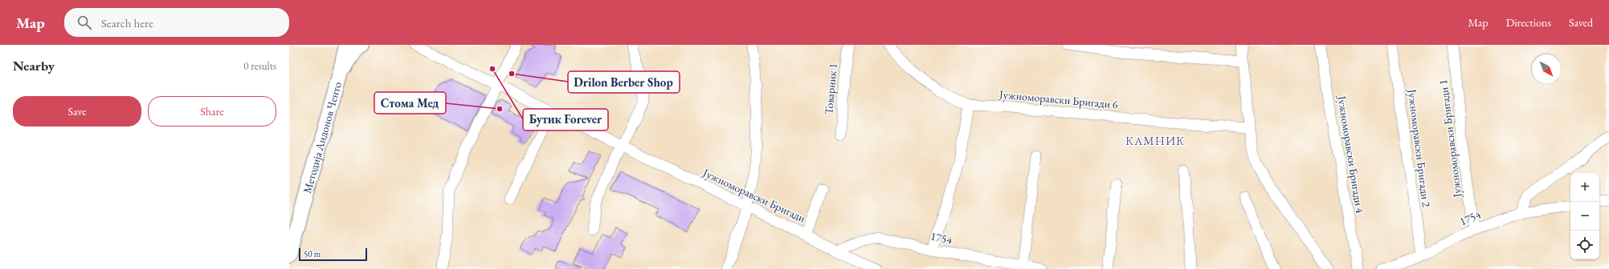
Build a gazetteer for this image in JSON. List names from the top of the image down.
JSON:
{
  "streets": {
    "main road": ["Методија Андонов Ченто"],
    "street": [
      "Товарник 1",
      "Јужноморавски Бригади 6",
      "Јужноморавски Бригади 1",
      "Јужноморавски Бригади 2",
      "Јужноморавски Бригади 4",
      "Јужноморавски Бригади",
      "1754"
    ]
  },
  "crossings": [
    ["Јужноморавски Бригади 1", "1754"],
    ["Јужноморавски Бригади 2", "1754"],
    ["Јужноморавски Бригади", "1754"]
  ],
  "districts": ["КАМНИК"],
  "places": ["Бутик Forever", "Drilon Berber Shop", "Стома Мед"],
  "scale_bar": "50 m",
  "north": "bottom right",
  "page": {
    "header": "Map",
    "search": "Search here",
    "nav": ["Map", "Directions", "Saved"],
    "heading": ["Nearby", "0 results"],
    "buttons": ["Save", "Share"],
    "map_buttons": ["+", "−"],
    "scale": "50 m"
  }
}
